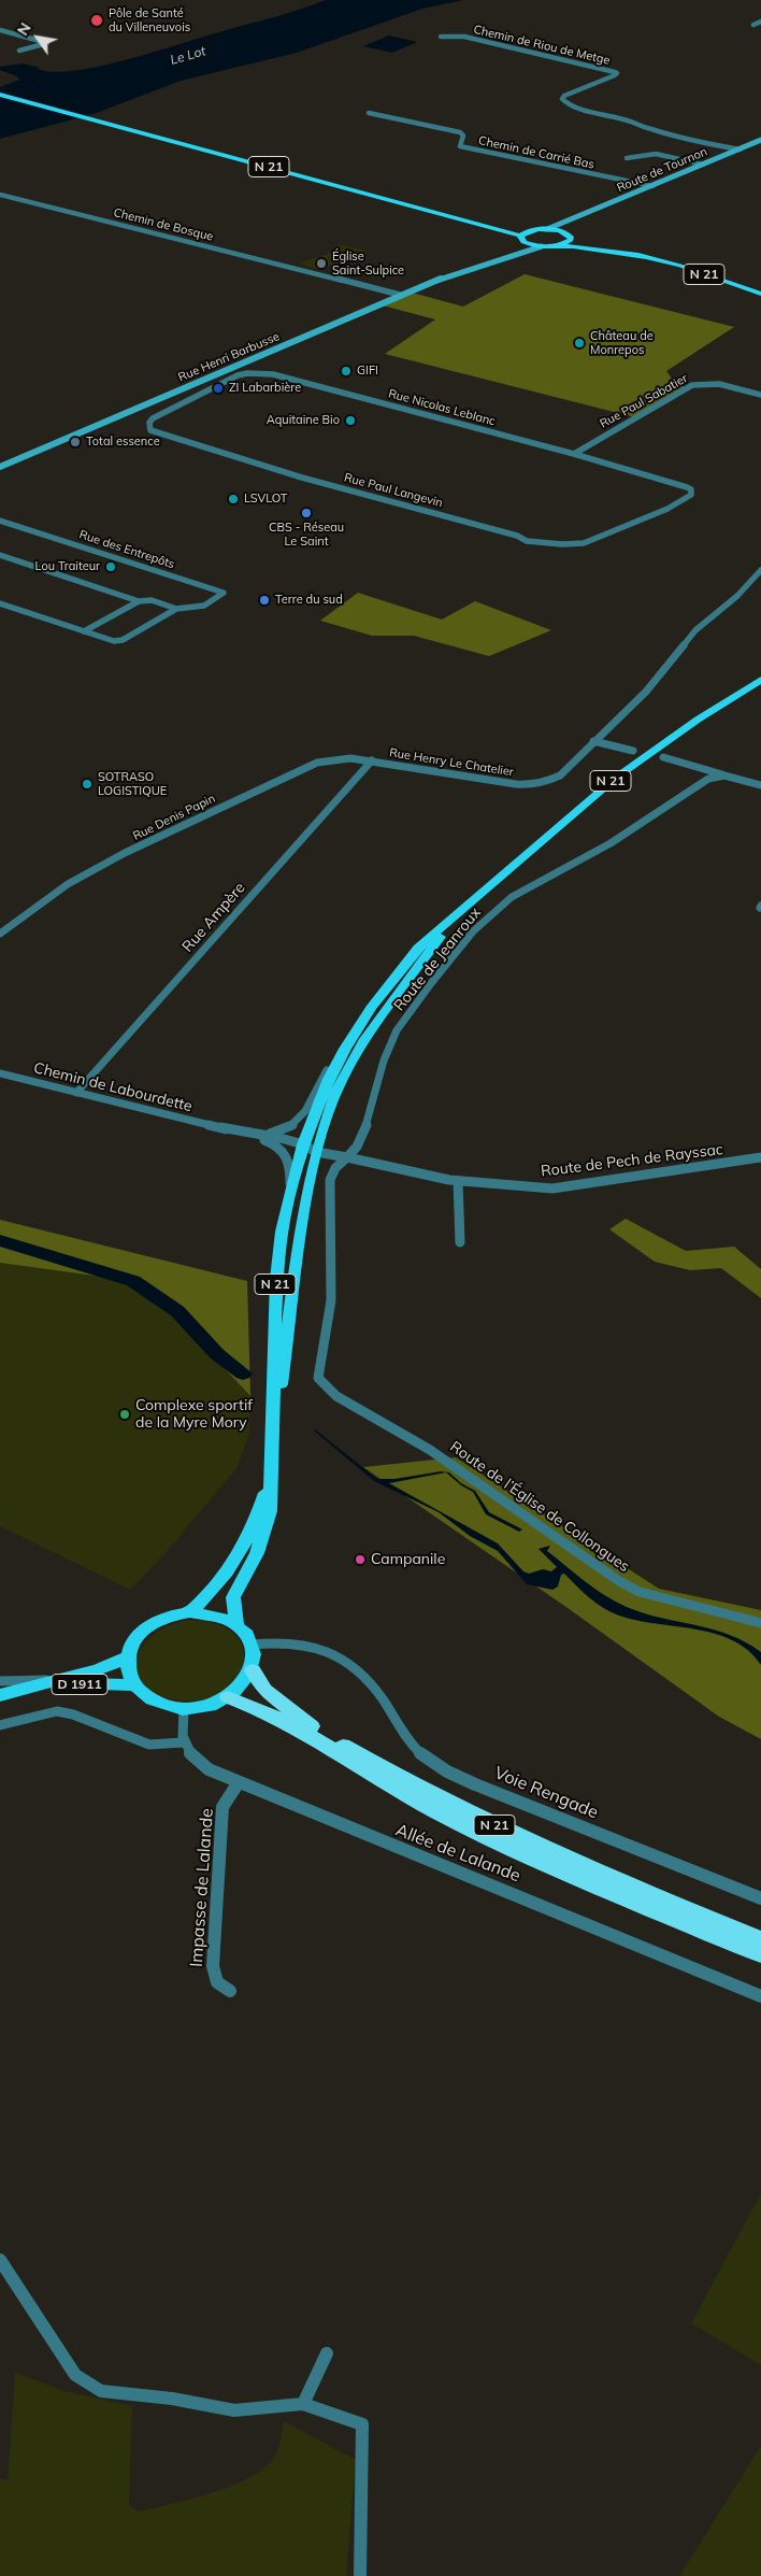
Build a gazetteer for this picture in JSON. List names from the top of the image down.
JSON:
{
  "streets": {
    "highway": ["N 21"],
    "main road": ["Route de Tournon", "Rue Henri Barbusse", "D 1911"],
    "street": [
      "Chemin de Riou de Metge",
      "Chemin de Carrié Bas",
      "Chemin de Bosque",
      "Rue Paul Sabatier",
      "Rue Nicolas Leblanc",
      "Rue Paul Langevin",
      "Rue des Entrepôts",
      "Rue Henry Le Chatelier",
      "Rue Denis Papin",
      "Rue Ampère",
      "Route de Jeanroux",
      "Chemin de Labourdette",
      "Route de Pech de Rayssac",
      "Route de l’Église de Collongues",
      "Voie Rengade",
      "Allée de Lalande",
      "Impasse de Lalande"
    ]
  },
  "crossings": [
    ["Chemin de Riou de Metge", "Route de Tournon"],
    ["Chemin de Carrié Bas", "Route de Tournon"],
    ["N 21", "Rue Henri Barbusse"],
    ["N 21", "D 1911"],
    ["N 21", "Voie Rengade"],
    ["Chemin de Bosque", "Rue Henri Barbusse"],
    ["Rue Paul Sabatier", "Rue Nicolas Leblanc"],
    ["Rue Nicolas Leblanc", "Rue Paul Langevin"],
    ["Rue Henry Le Chatelier", "Rue Denis Papin"],
    ["Rue Henry Le Chatelier", "Rue Ampère"],
    ["Rue Denis Papin", "Rue Ampère"],
    ["Rue Ampère", "Chemin de Labourdette"],
    ["Route de Jeanroux", "Route de Pech de Rayssac"],
    ["Route de Jeanroux", "Route de l’Église de Collongues"],
    ["D 1911", "Voie Rengade"],
    ["Allée de Lalande", "Impasse de Lalande"]
  ],
  "water": ["Le Lot"],
  "places": [
    "Pôle de Santé du Villeneuvois",
    "Église Saint-Sulpice",
    "Château de Monrepos",
    "GIFI",
    "ZI Labarbière",
    "Aquitaine Bio",
    "Total essence",
    "LSVLOT",
    "CBS - Réseau Le Saint",
    "Lou Traiteur",
    "Terre du sud",
    "SOTRASO LOGISTIQUE",
    "Complexe sportif de la Myre Mory",
    "Campanile"
  ],
  "north": "top left"
}
